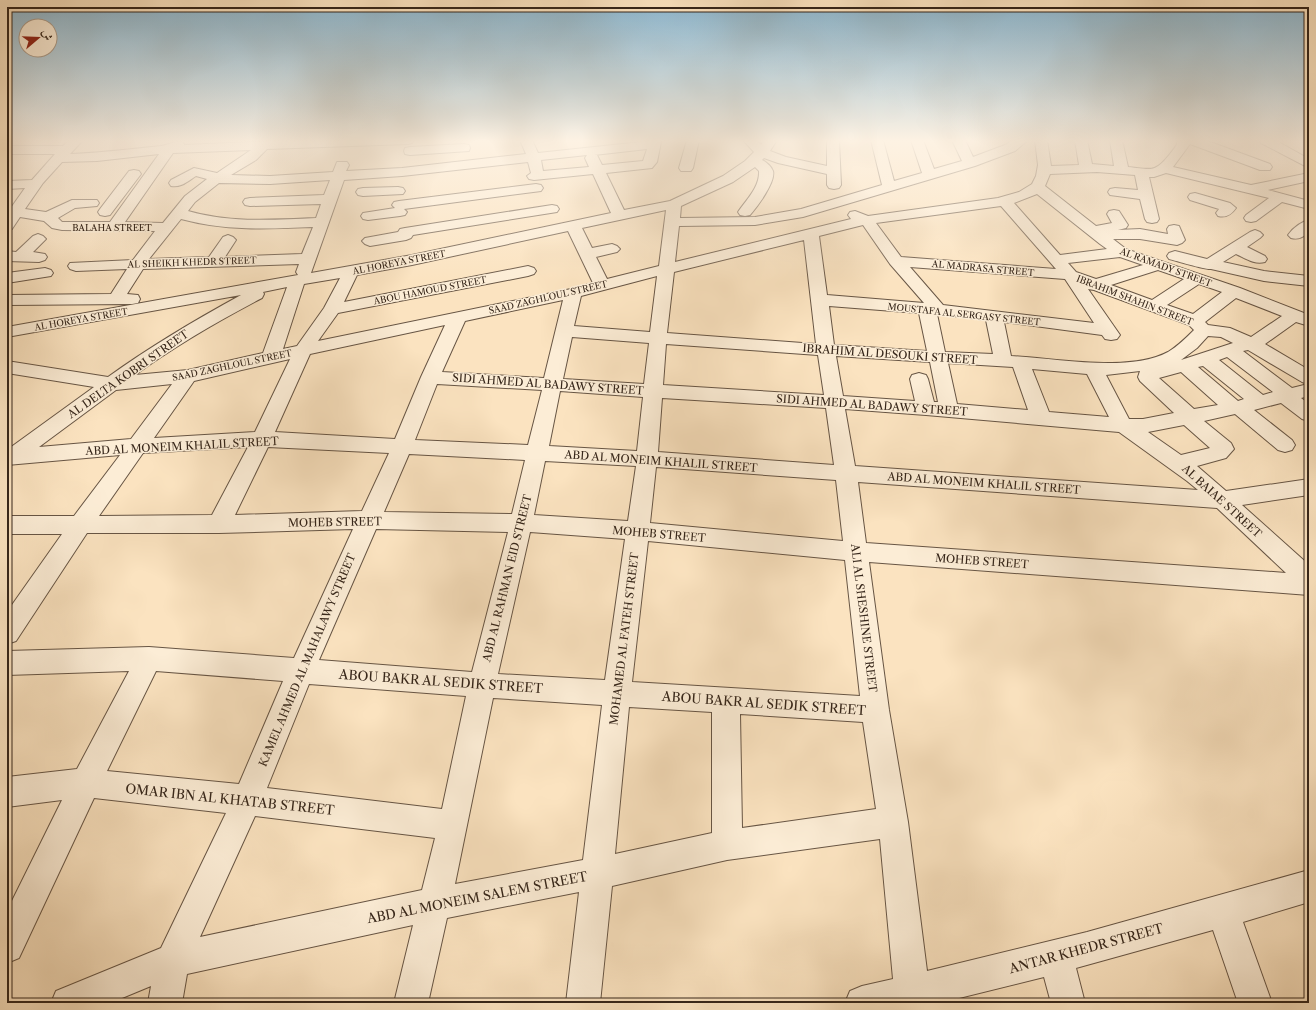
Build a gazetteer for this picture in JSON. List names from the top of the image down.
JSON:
{
  "streets": {
    "street": [
      "BALAHA STREET",
      "AL SHEIKH KHEDR STREET",
      "AL HOREYA STREET",
      "AL RAMADY STREET",
      "AL MADRASA STREET",
      "ABOU HAMOUD STREET",
      "SAAD ZAGHLOUL STREET",
      "IBRAHIM SHAHIN STREET",
      "MOUSTAFA AL SERGASY STREET",
      "IBRAHIM AL DESOUKI STREET",
      "AL DELTA KOBRI STREET",
      "SIDI AHMED AL BADAWY STREET",
      "ABD AL MONEIM KHALIL STREET",
      "AL BAIAE STREET",
      "MOHEB STREET",
      "ABD AL RAHMAN EID STREET",
      "ALI AL SHESHINE STREET",
      "MOHAMED AL FATEH STREET",
      "KAMEL AHMED AL MAHALAWY STREET",
      "ABOU BAKR AL SEDIK STREET",
      "OMAR IBN AL KHATAB STREET",
      "ABD AL MONEIM SALEM STREET",
      "ANTAR KHEDR STREET"
    ]
  },
  "crossings": [
    ["AL HOREYA STREET", "ABOU HAMOUD STREET"],
    ["AL HOREYA STREET", "AL DELTA KOBRI STREET"],
    ["AL HOREYA STREET", "MOHAMED AL FATEH STREET"],
    ["AL RAMADY STREET", "SAAD ZAGHLOUL STREET"],
    ["AL RAMADY STREET", "IBRAHIM AL DESOUKI STREET"],
    ["AL MADRASA STREET", "IBRAHIM SHAHIN STREET"],
    ["AL MADRASA STREET", "MOUSTAFA AL SERGASY STREET"],
    ["SAAD ZAGHLOUL STREET", "IBRAHIM SHAHIN STREET"],
    ["SAAD ZAGHLOUL STREET", "AL DELTA KOBRI STREET"],
    ["SAAD ZAGHLOUL STREET", "ABD AL RAHMAN EID STREET"],
    ["SAAD ZAGHLOUL STREET", "ALI AL SHESHINE STREET"],
    ["SAAD ZAGHLOUL STREET", "MOHAMED AL FATEH STREET"],
    ["SAAD ZAGHLOUL STREET", "KAMEL AHMED AL MAHALAWY STREET"],
    ["IBRAHIM SHAHIN STREET", "MOUSTAFA AL SERGASY STREET"],
    ["IBRAHIM SHAHIN STREET", "IBRAHIM AL DESOUKI STREET"],
    ["MOUSTAFA AL SERGASY STREET", "ALI AL SHESHINE STREET"],
    ["IBRAHIM AL DESOUKI STREET", "AL BAIAE STREET"],
    ["IBRAHIM AL DESOUKI STREET", "ABD AL RAHMAN EID STREET"],
    ["IBRAHIM AL DESOUKI STREET", "ALI AL SHESHINE STREET"],
    ["IBRAHIM AL DESOUKI STREET", "MOHAMED AL FATEH STREET"],
    ["AL DELTA KOBRI STREET", "ABD AL MONEIM KHALIL STREET"],
    ["SIDI AHMED AL BADAWY STREET", "AL BAIAE STREET"],
    ["SIDI AHMED AL BADAWY STREET", "ABD AL RAHMAN EID STREET"],
    ["SIDI AHMED AL BADAWY STREET", "ALI AL SHESHINE STREET"],
    ["SIDI AHMED AL BADAWY STREET", "MOHAMED AL FATEH STREET"],
    ["SIDI AHMED AL BADAWY STREET", "KAMEL AHMED AL MAHALAWY STREET"],
    ["ABD AL MONEIM KHALIL STREET", "AL BAIAE STREET"],
    ["ABD AL MONEIM KHALIL STREET", "ABD AL RAHMAN EID STREET"],
    ["ABD AL MONEIM KHALIL STREET", "ALI AL SHESHINE STREET"],
    ["ABD AL MONEIM KHALIL STREET", "MOHAMED AL FATEH STREET"],
    ["ABD AL MONEIM KHALIL STREET", "KAMEL AHMED AL MAHALAWY STREET"],
    ["MOHEB STREET", "ABD AL RAHMAN EID STREET"],
    ["MOHEB STREET", "ALI AL SHESHINE STREET"],
    ["MOHEB STREET", "MOHAMED AL FATEH STREET"],
    ["MOHEB STREET", "KAMEL AHMED AL MAHALAWY STREET"],
    ["ABD AL RAHMAN EID STREET", "ABOU BAKR AL SEDIK STREET"],
    ["ABD AL RAHMAN EID STREET", "OMAR IBN AL KHATAB STREET"],
    ["ABD AL RAHMAN EID STREET", "ABD AL MONEIM SALEM STREET"],
    ["ALI AL SHESHINE STREET", "ABOU BAKR AL SEDIK STREET"],
    ["ALI AL SHESHINE STREET", "ABD AL MONEIM SALEM STREET"],
    ["ALI AL SHESHINE STREET", "ANTAR KHEDR STREET"],
    ["MOHAMED AL FATEH STREET", "ABOU BAKR AL SEDIK STREET"],
    ["MOHAMED AL FATEH STREET", "ABD AL MONEIM SALEM STREET"],
    ["KAMEL AHMED AL MAHALAWY STREET", "ABOU BAKR AL SEDIK STREET"],
    ["KAMEL AHMED AL MAHALAWY STREET", "OMAR IBN AL KHATAB STREET"],
    ["KAMEL AHMED AL MAHALAWY STREET", "ABD AL MONEIM SALEM STREET"]
  ],
  "north": "right"
}
